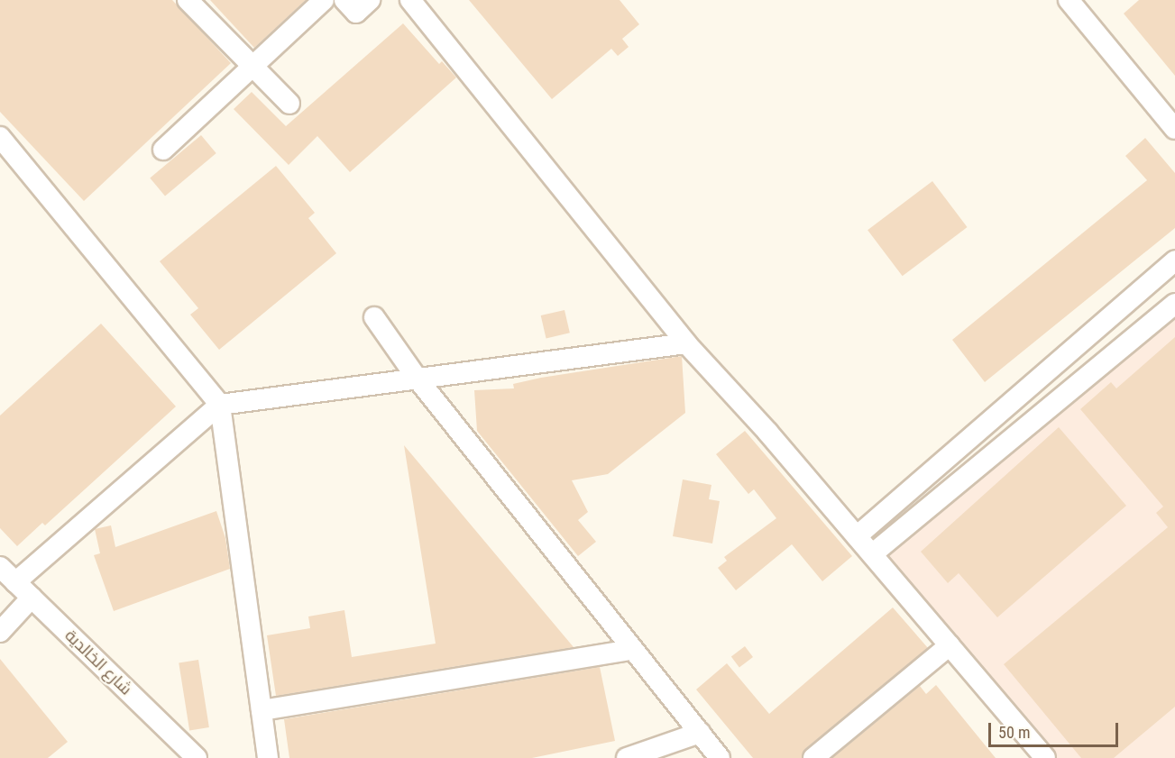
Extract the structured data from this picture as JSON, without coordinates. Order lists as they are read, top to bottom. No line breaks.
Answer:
{"streets":{"street":["شارع الخالدية"]},"scale_bar":"50 m"}
